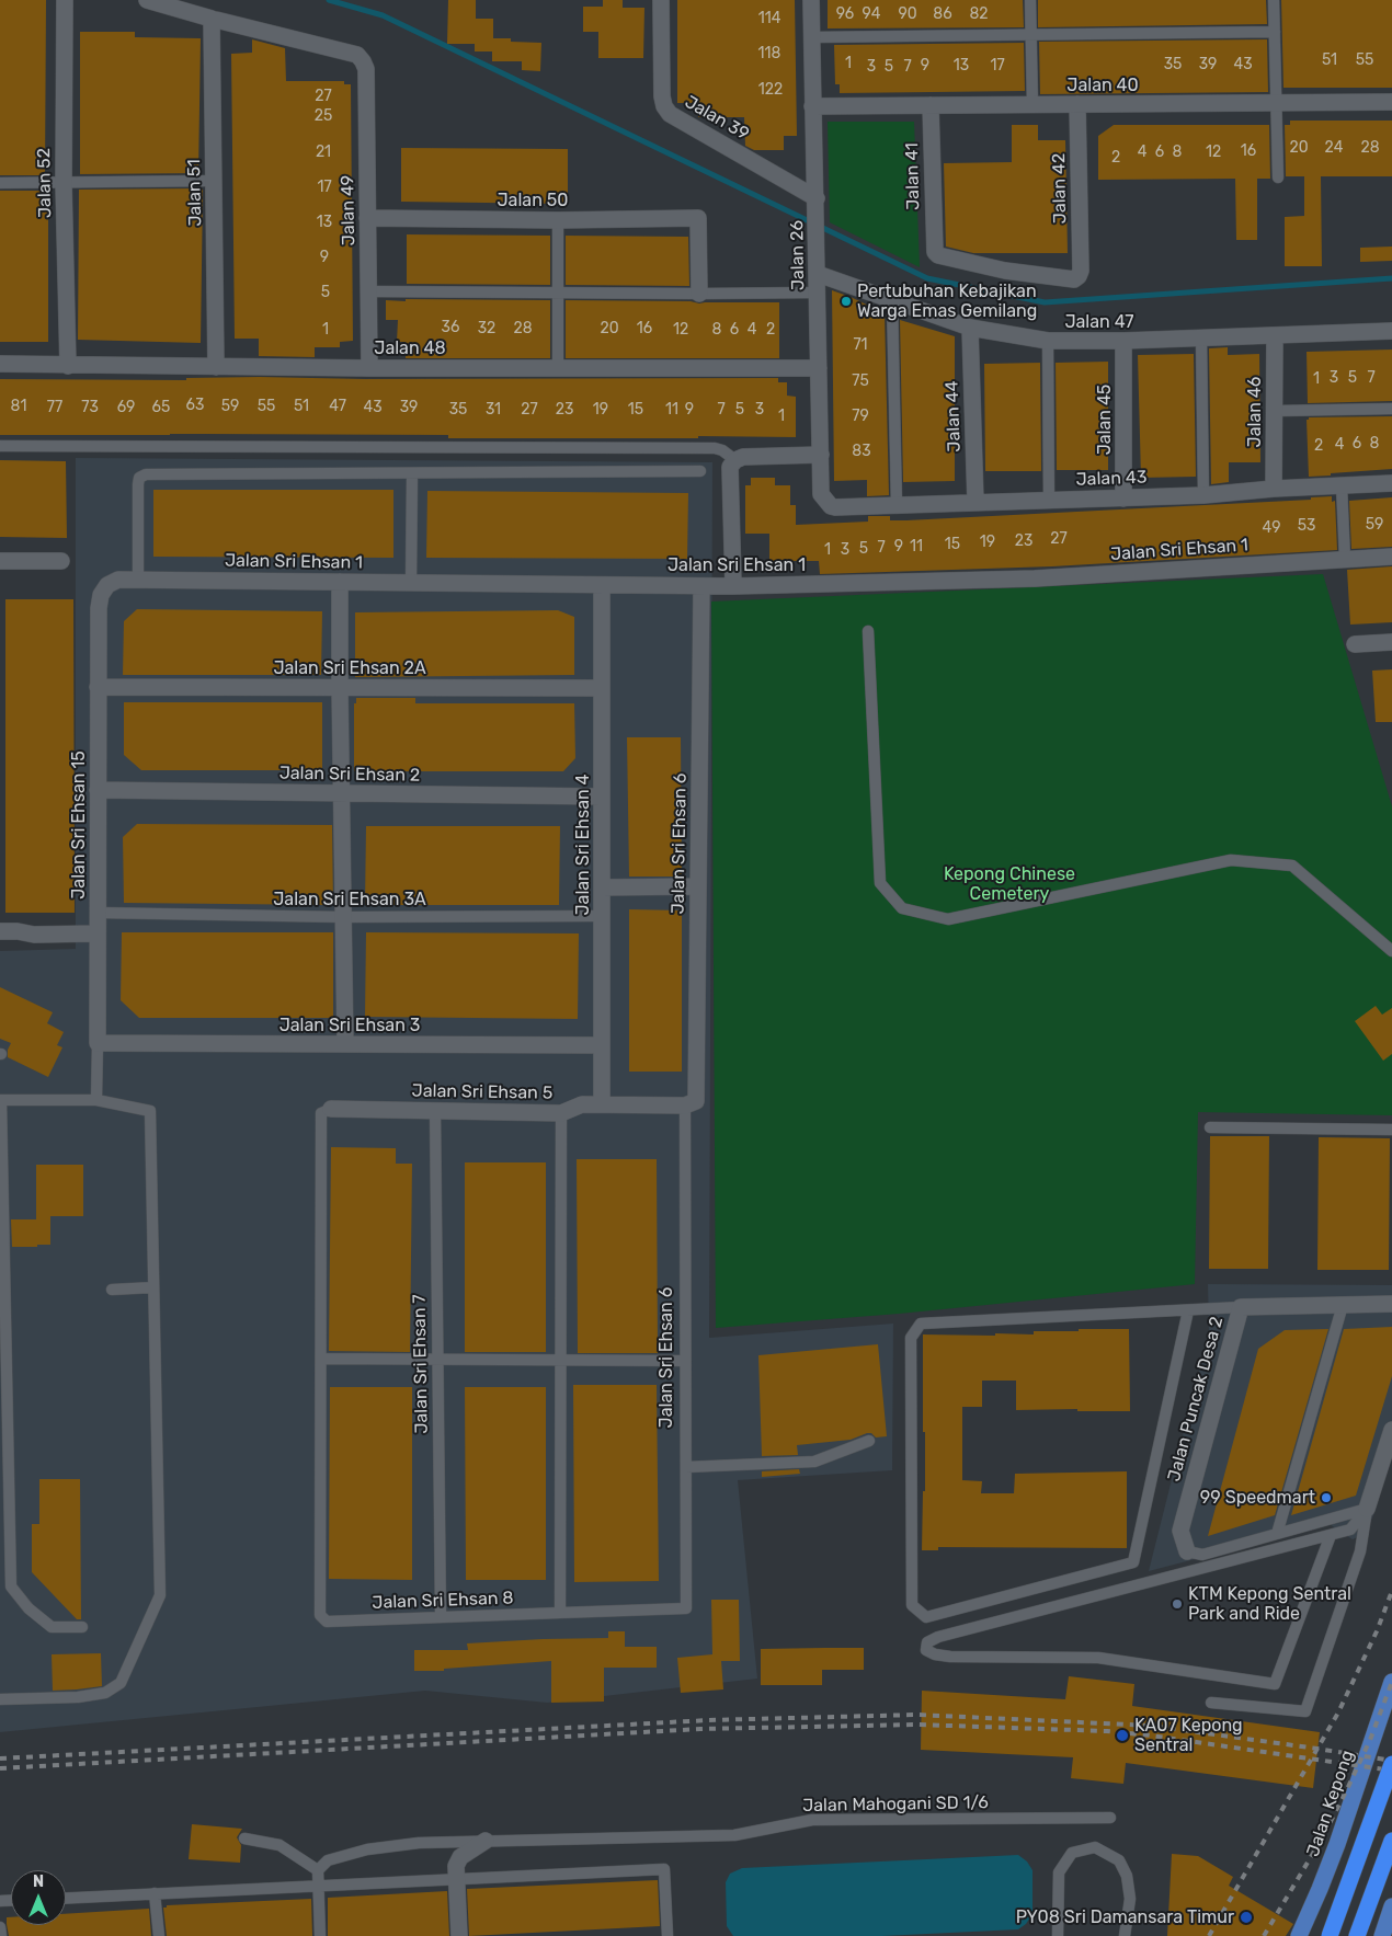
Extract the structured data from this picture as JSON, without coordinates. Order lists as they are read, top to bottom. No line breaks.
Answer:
{"streets":{"main road":["Jalan Kepong"],"street":["Jalan 40","Jalan 39","Jalan 41","Jalan 52","Jalan 42","Jalan 51","Jalan 50","Jalan 49","Jalan 26","Jalan 47","Jalan 48","Jalan 46","Jalan 44","Jalan 45","Jalan 43","Jalan Sri Ehsan 1","Jalan Sri Ehsan 2A","Jalan Sri Ehsan 2","Jalan Sri Ehsan 15","Jalan Sri Ehsan 6","Jalan Sri Ehsan 4","Jalan Sri Ehsan 3","Jalan Sri Ehsan 5","Jalan Puncak Desa 2"],"lane":["Jalan Sri Ehsan 3A","Jalan Sri Ehsan 7","Jalan Sri Ehsan 8","Jalan Mahogani SD 1/6"]},"crossings":[["Jalan 40","Jalan 41"],["Jalan 40","Jalan 42"],["Jalan 40","Jalan 26"],["Jalan 39","Jalan 26"],["Jalan 41","Jalan 42"],["Jalan 52","Jalan 48"],["Jalan 51","Jalan 49"],["Jalan 51","Jalan 48"],["Jalan 50","Jalan 49"],["Jalan 49","Jalan 48"],["Jalan 26","Jalan 47"],["Jalan 26","Jalan 48"],["Jalan 26","Jalan 43"],["Jalan 47","Jalan 46"],["Jalan 47","Jalan 44"],["Jalan 47","Jalan 45"],["Jalan 46","Jalan 43"],["Jalan 44","Jalan 43"],["Jalan 45","Jalan 43"],["Jalan Sri Ehsan 1","Jalan Sri Ehsan 15"],["Jalan Sri Ehsan 1","Jalan Sri Ehsan 6"],["Jalan Sri Ehsan 1","Jalan Sri Ehsan 4"],["Jalan Sri Ehsan 2A","Jalan Sri Ehsan 15"],["Jalan Sri Ehsan 2A","Jalan Sri Ehsan 4"],["Jalan Sri Ehsan 2","Jalan Sri Ehsan 15"],["Jalan Sri Ehsan 2","Jalan Sri Ehsan 4"],["Jalan Sri Ehsan 15","Jalan Sri Ehsan 3A"],["Jalan Sri Ehsan 15","Jalan Sri Ehsan 3"],["Jalan Sri Ehsan 6","Jalan Sri Ehsan 5"],["Jalan Sri Ehsan 6","Jalan Sri Ehsan 8"],["Jalan Sri Ehsan 4","Jalan Sri Ehsan 3A"],["Jalan Sri Ehsan 4","Jalan Sri Ehsan 3"],["Jalan Sri Ehsan 4","Jalan Sri Ehsan 5"],["Jalan Sri Ehsan 5","Jalan Sri Ehsan 7"],["Jalan Sri Ehsan 7","Jalan Sri Ehsan 8"]],"parks":["Kepong Chinese Cemetery"],"places":["Pertubuhan Kebajikan Warga Emas Gemilang","99 Speedmart","KTM Kepong Sentral Park and Ride","KA07 Kepong Sentral","PY08 Sri Damansara Timur"],"house_numbers":["96","94","90","86","82","114","118","51","55","1","35","39","43","9","13","17","3","5","7","122","27","25","20","24","28","16","21","4","6","8","12","2","17","13","9","5","36","32","28","20","16","1","12","8","6","4","2","71","3","5","7","1","75","63","81","59","55","51","47","77","73","69","65","43","39","35","31","27","23","19","15","11","9","7","5","3","1","79","6","8","4","2","83","59","53","49","27","23","19","15","9","11","7","5","1","3"],"north":"top"}
